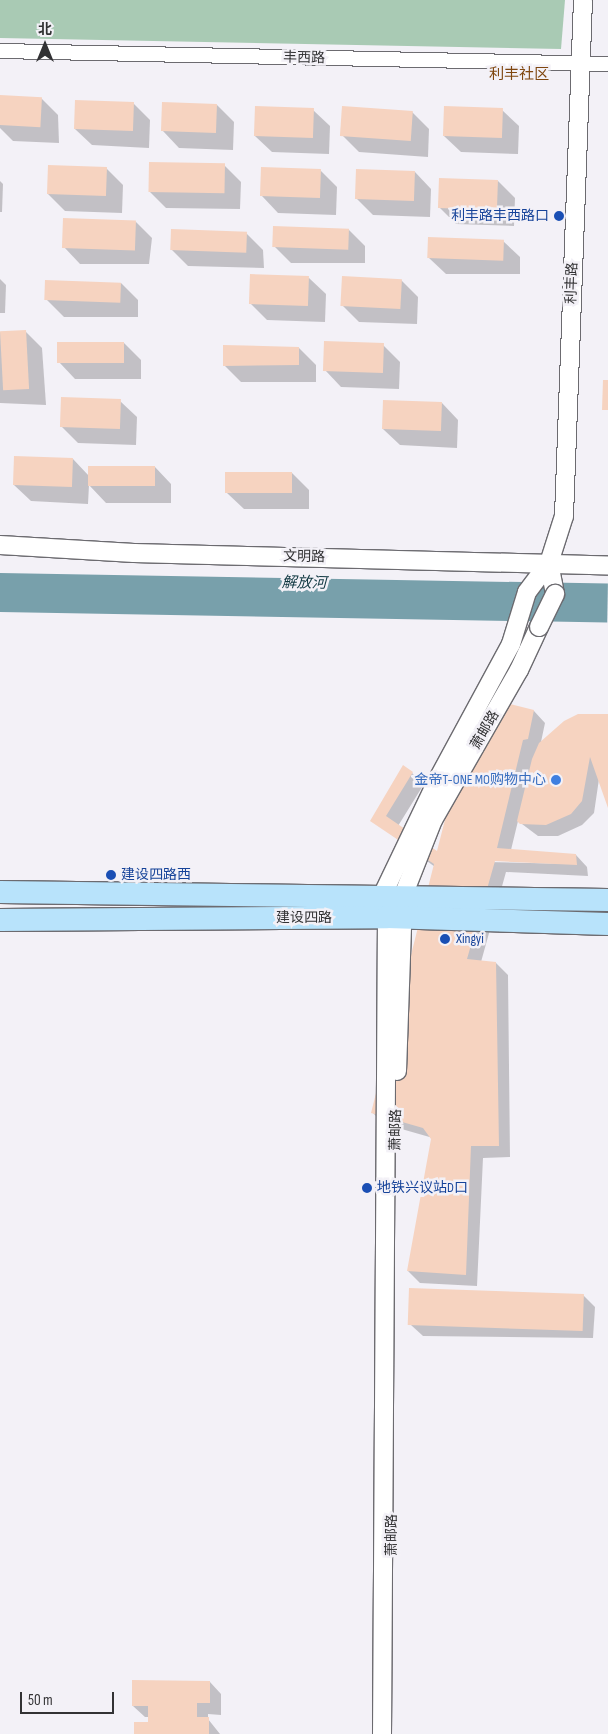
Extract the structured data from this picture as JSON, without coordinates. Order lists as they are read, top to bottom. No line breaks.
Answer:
{"streets":{"main road":["建设四路"],"street":["丰西路","利丰路","文明路","萧邮路"]},"crossings":[["丰西路","利丰路"],["利丰路","文明路"],["利丰路","萧邮路"],["文明路","萧邮路"],["萧邮路","建设四路"]],"districts":["利丰社区"],"water":["解放河"],"places":["利丰路丰西路口","金帝T-ONE MO购物中心","建设四路西","Xingyi","地铁兴议站D口"],"scale_bar":"50 m","north":"top"}
